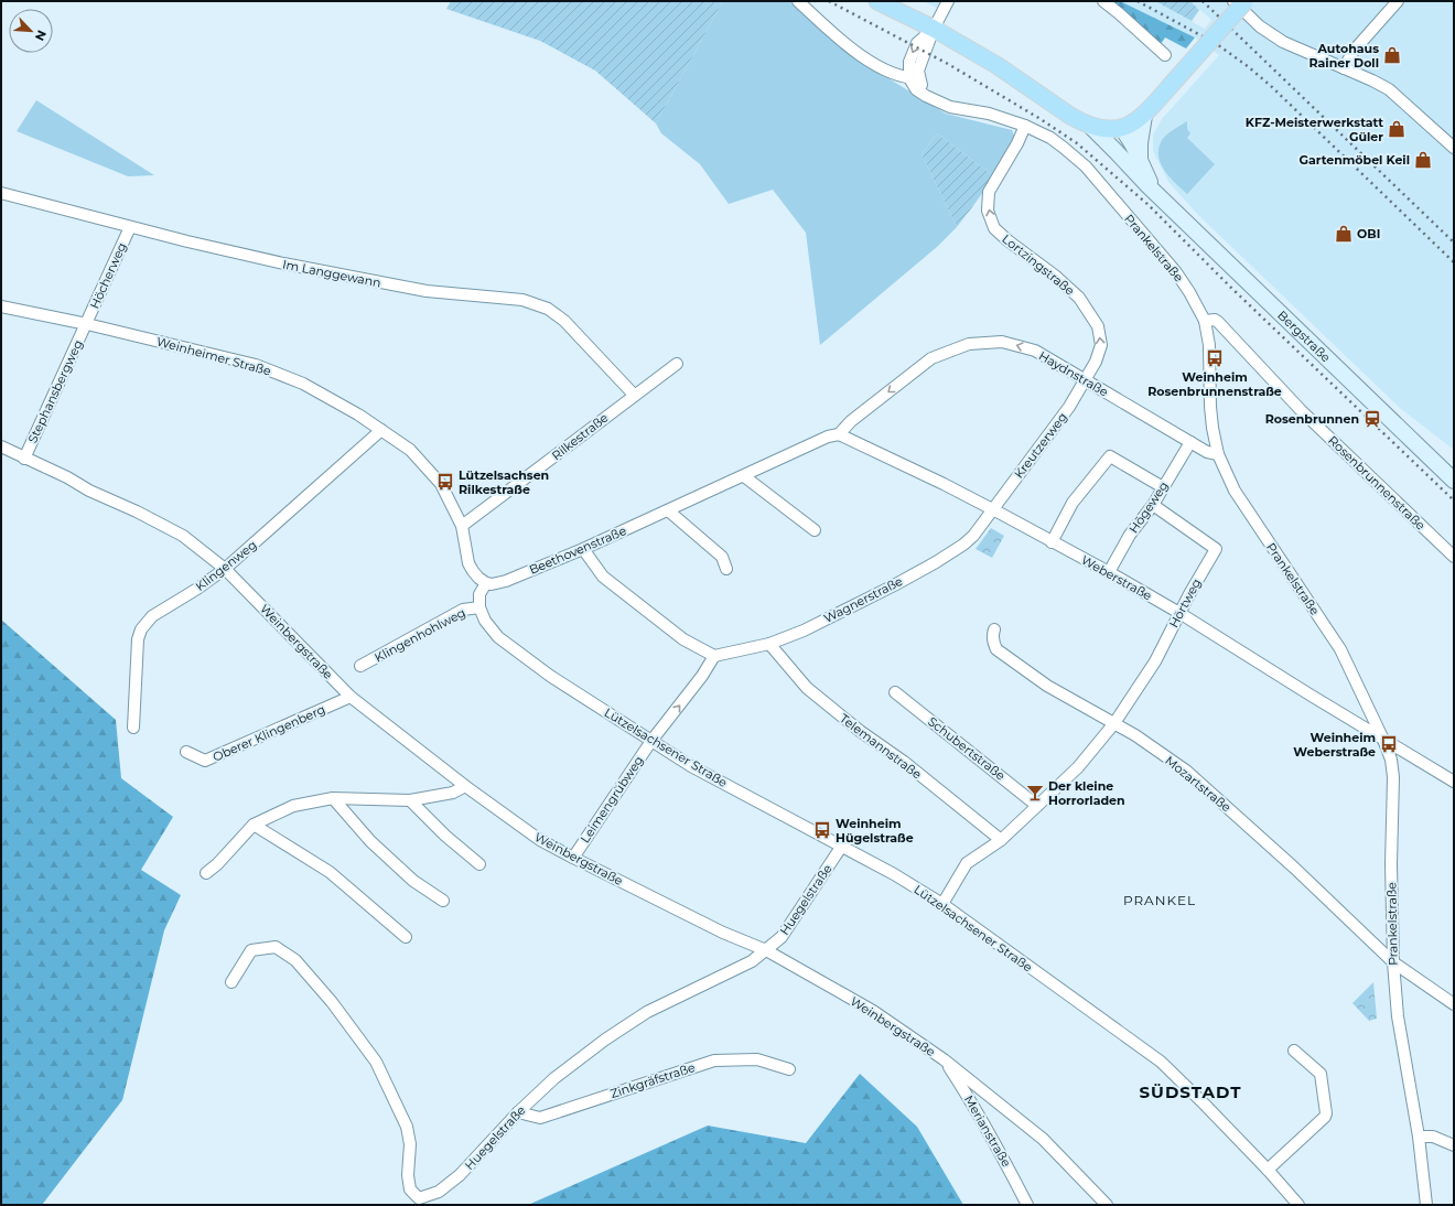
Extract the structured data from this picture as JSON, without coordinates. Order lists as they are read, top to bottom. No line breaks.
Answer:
{"streets":{"main road":["Bergstraße"],"street":["Prankelstraße","Lortzingstraße","Im Langgewann","Höcherweg","Weinheimer Straße","Haydnstraße","Stephansbergweg","Rilkestraße","Kreutzerweg","Rosenbrunnenstraße","Högeweg","Beethovenstraße","Klingenweg","Weberstraße","Wagnerstraße","Hörtweg","Klingenhohlweg","Weinbergstraße","Oberer Klingenberg","Telemannstraße","Lützelsachsener Straße","Schubertstraße","Mozartstraße","Leimengrübweg","Huegelstraße","Zinkgräfstraße","Merianstraße"]},"crossings":[["Prankelstraße","Lortzingstraße"],["Prankelstraße","Haydnstraße"],["Prankelstraße","Rosenbrunnenstraße"],["Prankelstraße","Weberstraße"],["Prankelstraße","Mozartstraße"],["Lortzingstraße","Haydnstraße"],["Lortzingstraße","Kreutzerweg"],["Im Langgewann","Höcherweg"],["Im Langgewann","Rilkestraße"],["Höcherweg","Weinheimer Straße"],["Höcherweg","Stephansbergweg"],["Weinheimer Straße","Stephansbergweg"],["Weinheimer Straße","Rilkestraße"],["Weinheimer Straße","Beethovenstraße"],["Weinheimer Straße","Klingenweg"],["Haydnstraße","Kreutzerweg"],["Haydnstraße","Högeweg"],["Haydnstraße","Beethovenstraße"],["Haydnstraße","Weberstraße"],["Stephansbergweg","Weinbergstraße"],["Kreutzerweg","Weberstraße"],["Kreutzerweg","Wagnerstraße"],["Högeweg","Weberstraße"],["Högeweg","Hörtweg"],["Beethovenstraße","Weberstraße"],["Klingenweg","Weinbergstraße"],["Weberstraße","Wagnerstraße"],["Weberstraße","Hörtweg"],["Wagnerstraße","Telemannstraße"],["Hörtweg","Mozartstraße"],["Klingenhohlweg","Lützelsachsener Straße"],["Weinbergstraße","Oberer Klingenberg"],["Weinbergstraße","Leimengrübweg"],["Weinbergstraße","Huegelstraße"],["Weinbergstraße","Merianstraße"],["Lützelsachsener Straße","Leimengrübweg"],["Lützelsachsener Straße","Huegelstraße"],["Huegelstraße","Zinkgräfstraße"]],"one_way":["Lortzingstraße","Haydnstraße"],"districts":["PRANKEL","SÜDSTADT"],"places":{"shop":["Autohaus Rainer Doll","KFZ-Meisterwerkstatt Güler","Gartenmöbel Keil","OBI"],"bus stop":["Weinheim Rosenbrunnenstraße","Lützelsachsen Rilkestraße","Weinheim Weberstraße","Weinheim Hügelstraße"],"station":["Rosenbrunnen"],"bar":["Der kleine Horrorladen"]},"north":"bottom right"}
